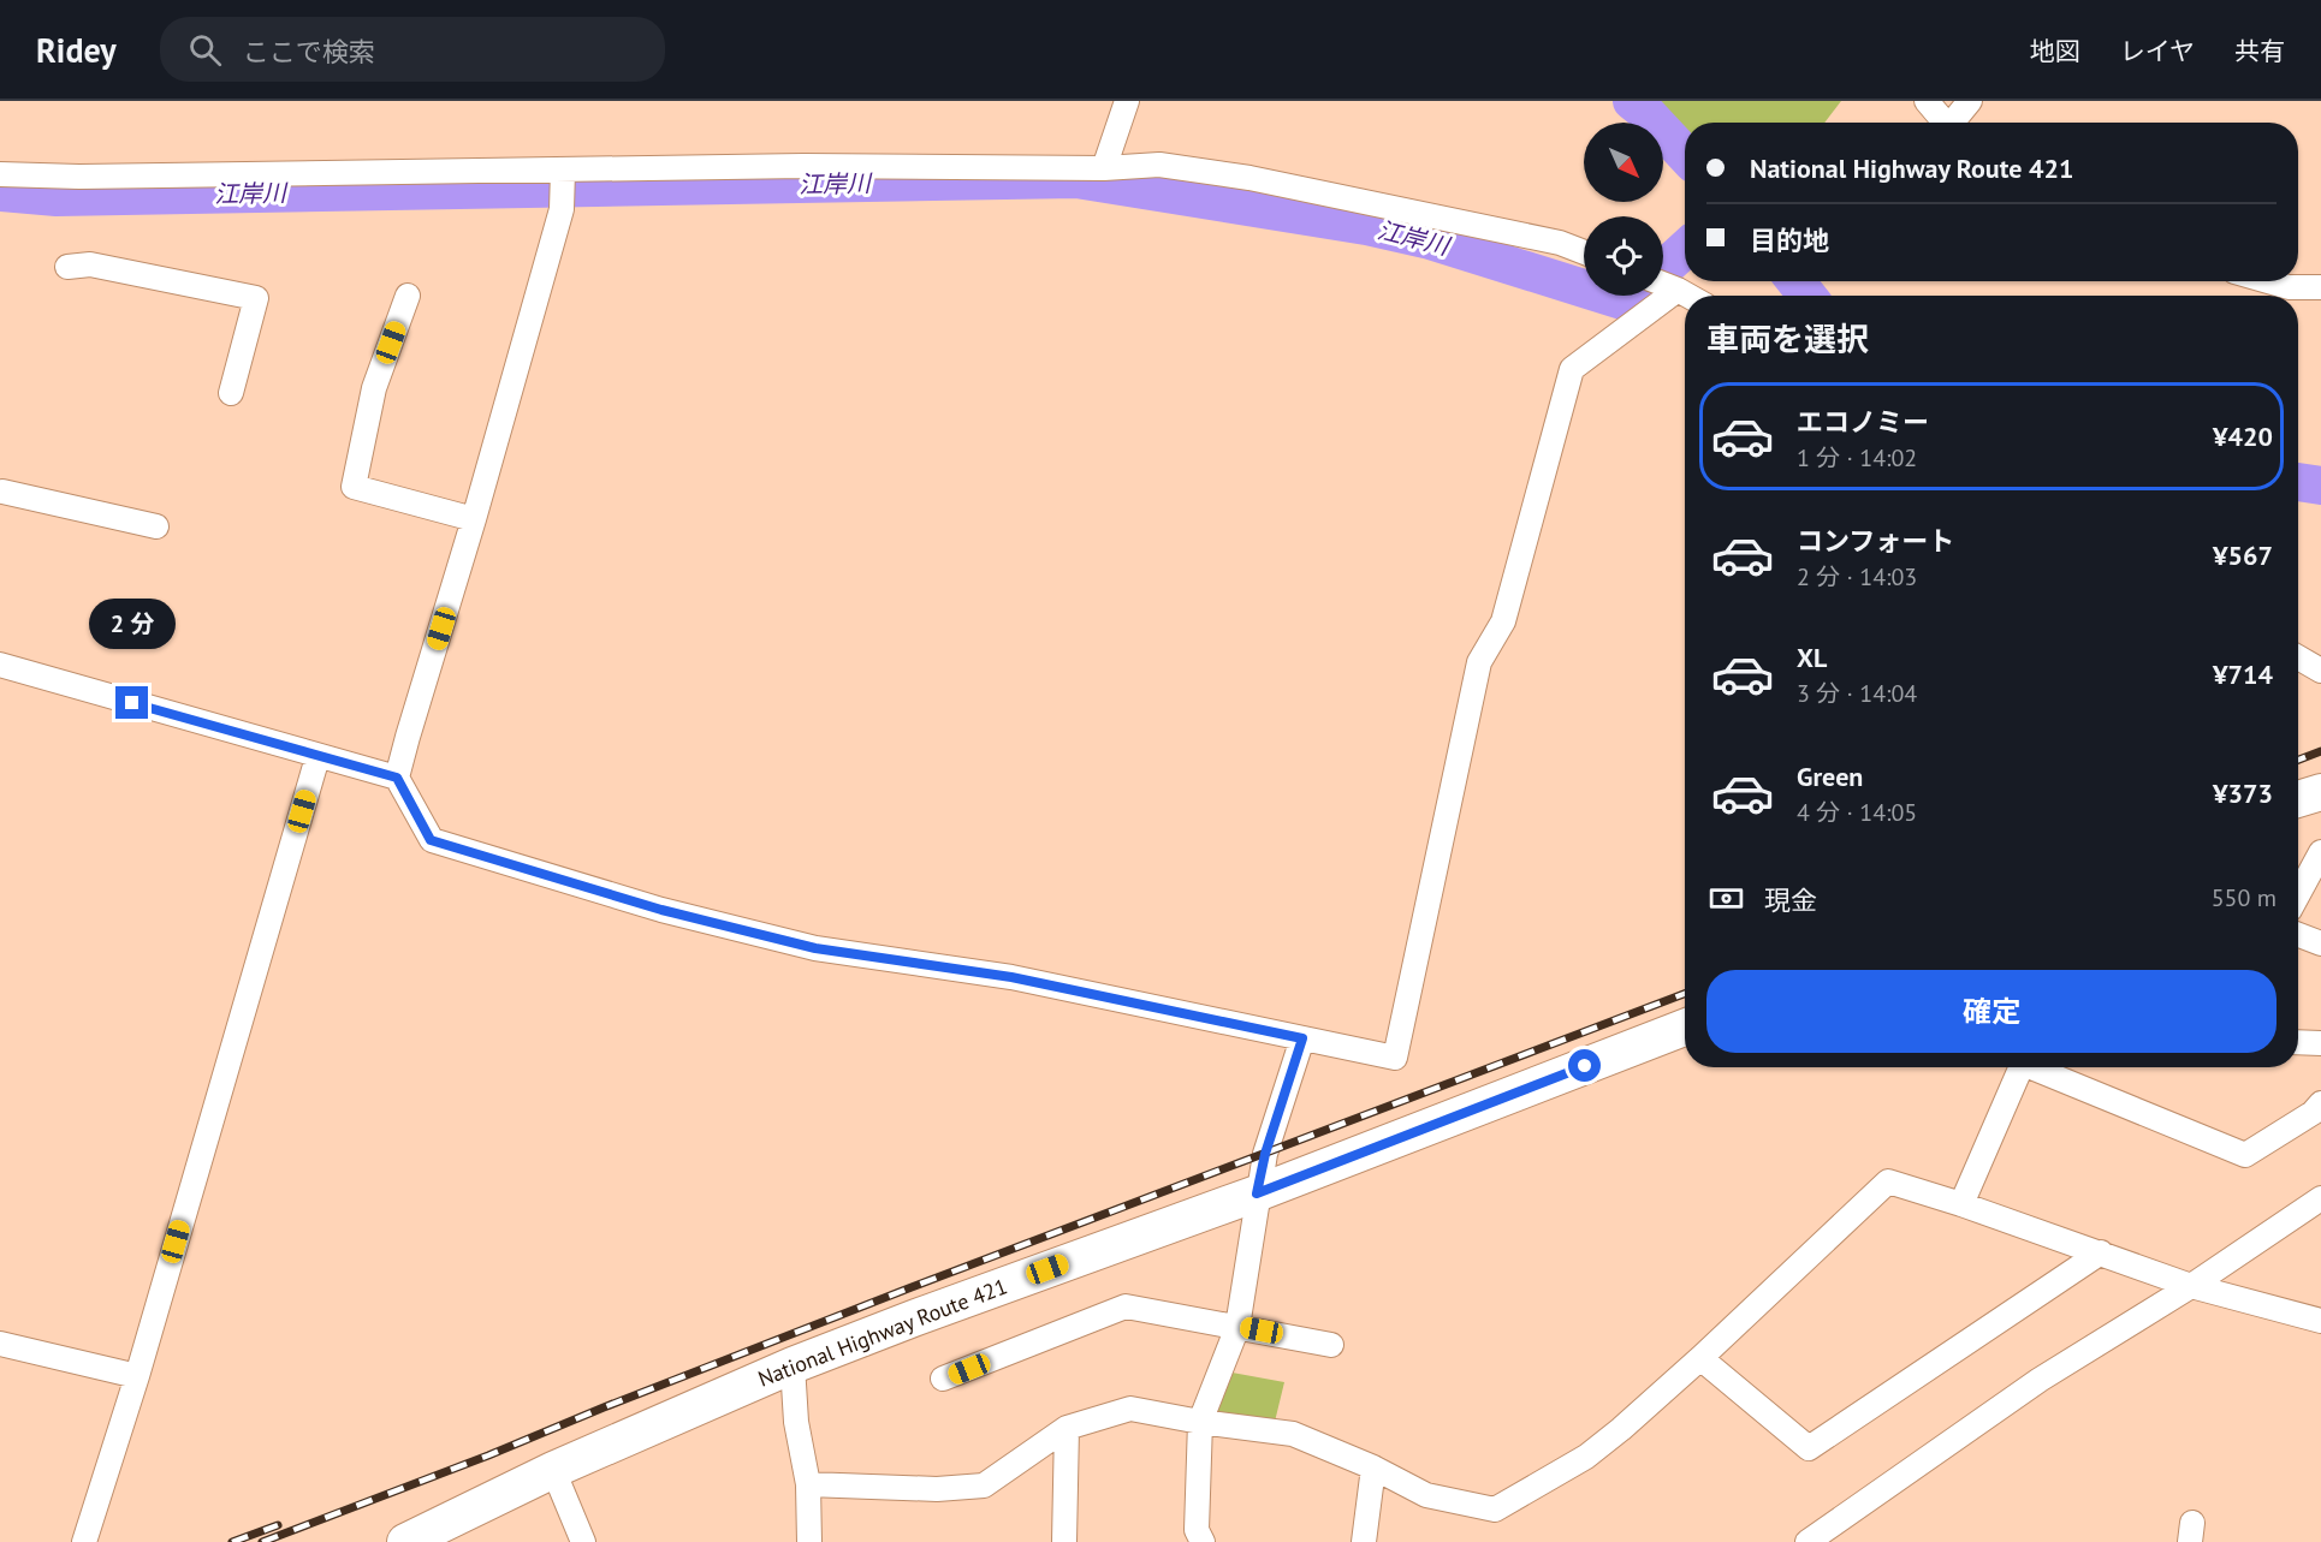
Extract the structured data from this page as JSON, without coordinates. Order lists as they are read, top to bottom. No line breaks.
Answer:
{"streets":{"highway":["National Highway Route 421"]},"water":["江岸川"],"north":"bottom right","page":{"header":"Ridey","search":"ここで検索","nav":["地図","レイヤ","共有"],"banner":["National Highway Route 421","目的地"],"heading":"車両を選択","list":[{"name":"エコノミー","note":"1 分 · 14:02","value":"¥420"},{"name":"コンフォート","note":"2 分 · 14:03","value":"¥567"},{"name":"XL","note":"3 分 · 14:04","value":"¥714"},{"name":"Green","note":"4 分 · 14:05","value":"¥373"}],"bubble":"2 分","pay":["現金","550 m"],"buttons":"確定"}}
